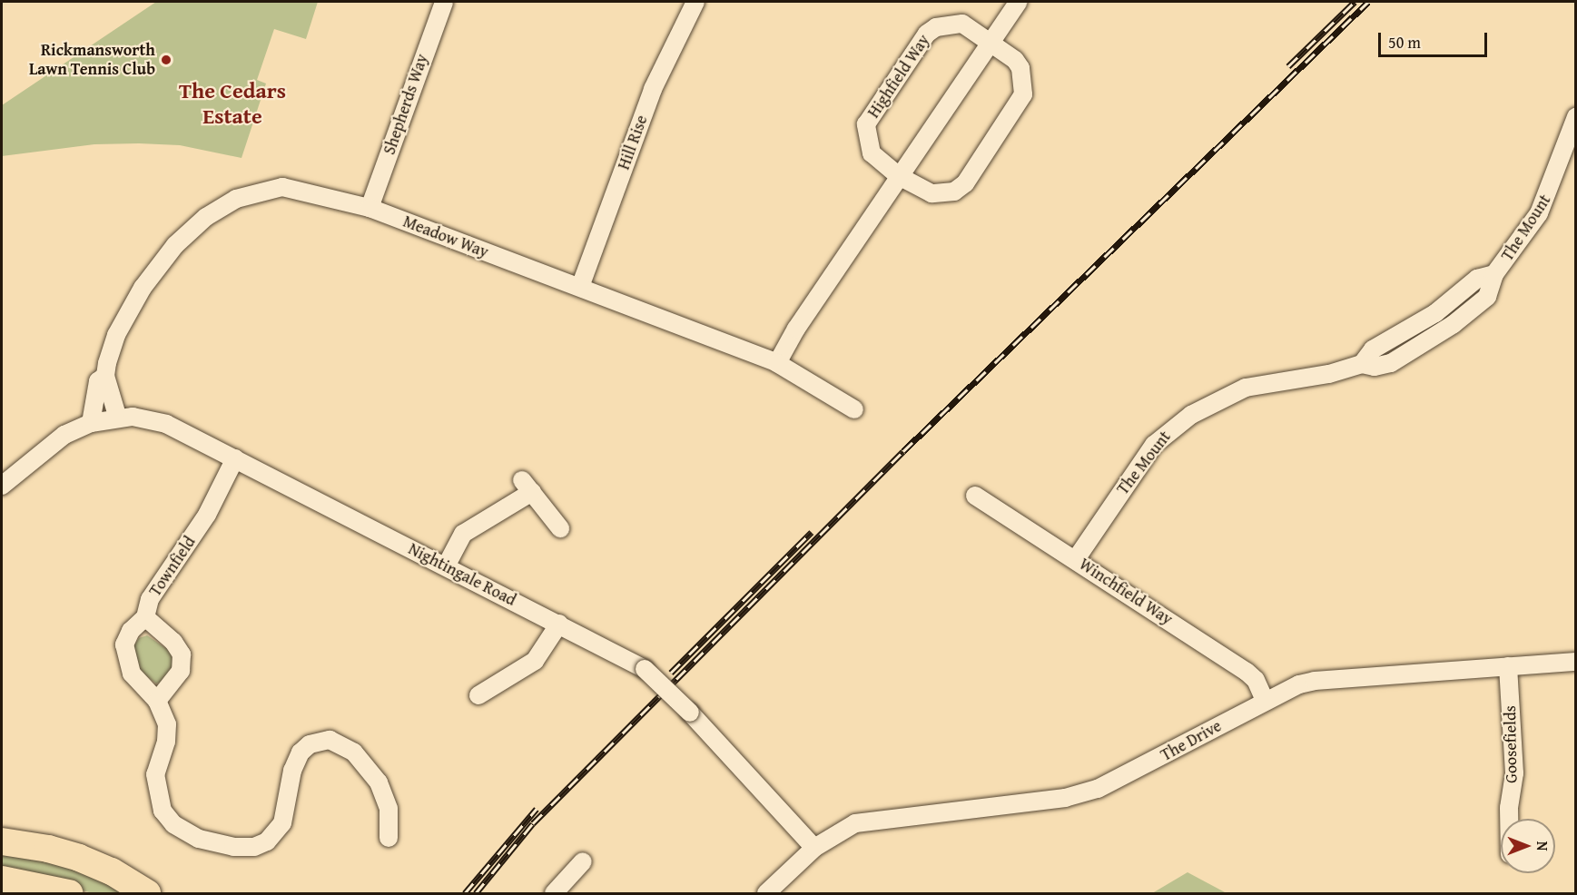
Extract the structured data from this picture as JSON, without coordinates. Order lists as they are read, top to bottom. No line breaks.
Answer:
{"streets":{"street":["Highfield Way","Shepherds Way","Hill Rise","The Mount","Meadow Way","Townfield","Nightingale Road","Winchfield Way","The Drive","Goosefields"]},"crossings":[["Shepherds Way","Meadow Way"],["Hill Rise","Meadow Way"],["The Mount","Winchfield Way"],["Meadow Way","Nightingale Road"],["Townfield","Nightingale Road"],["Nightingale Road","The Drive"],["Winchfield Way","The Drive"],["The Drive","Goosefields"]],"districts":["The Cedars Estate"],"places":["Rickmansworth Lawn Tennis Club"],"scale_bar":"50 m","north":"right"}
